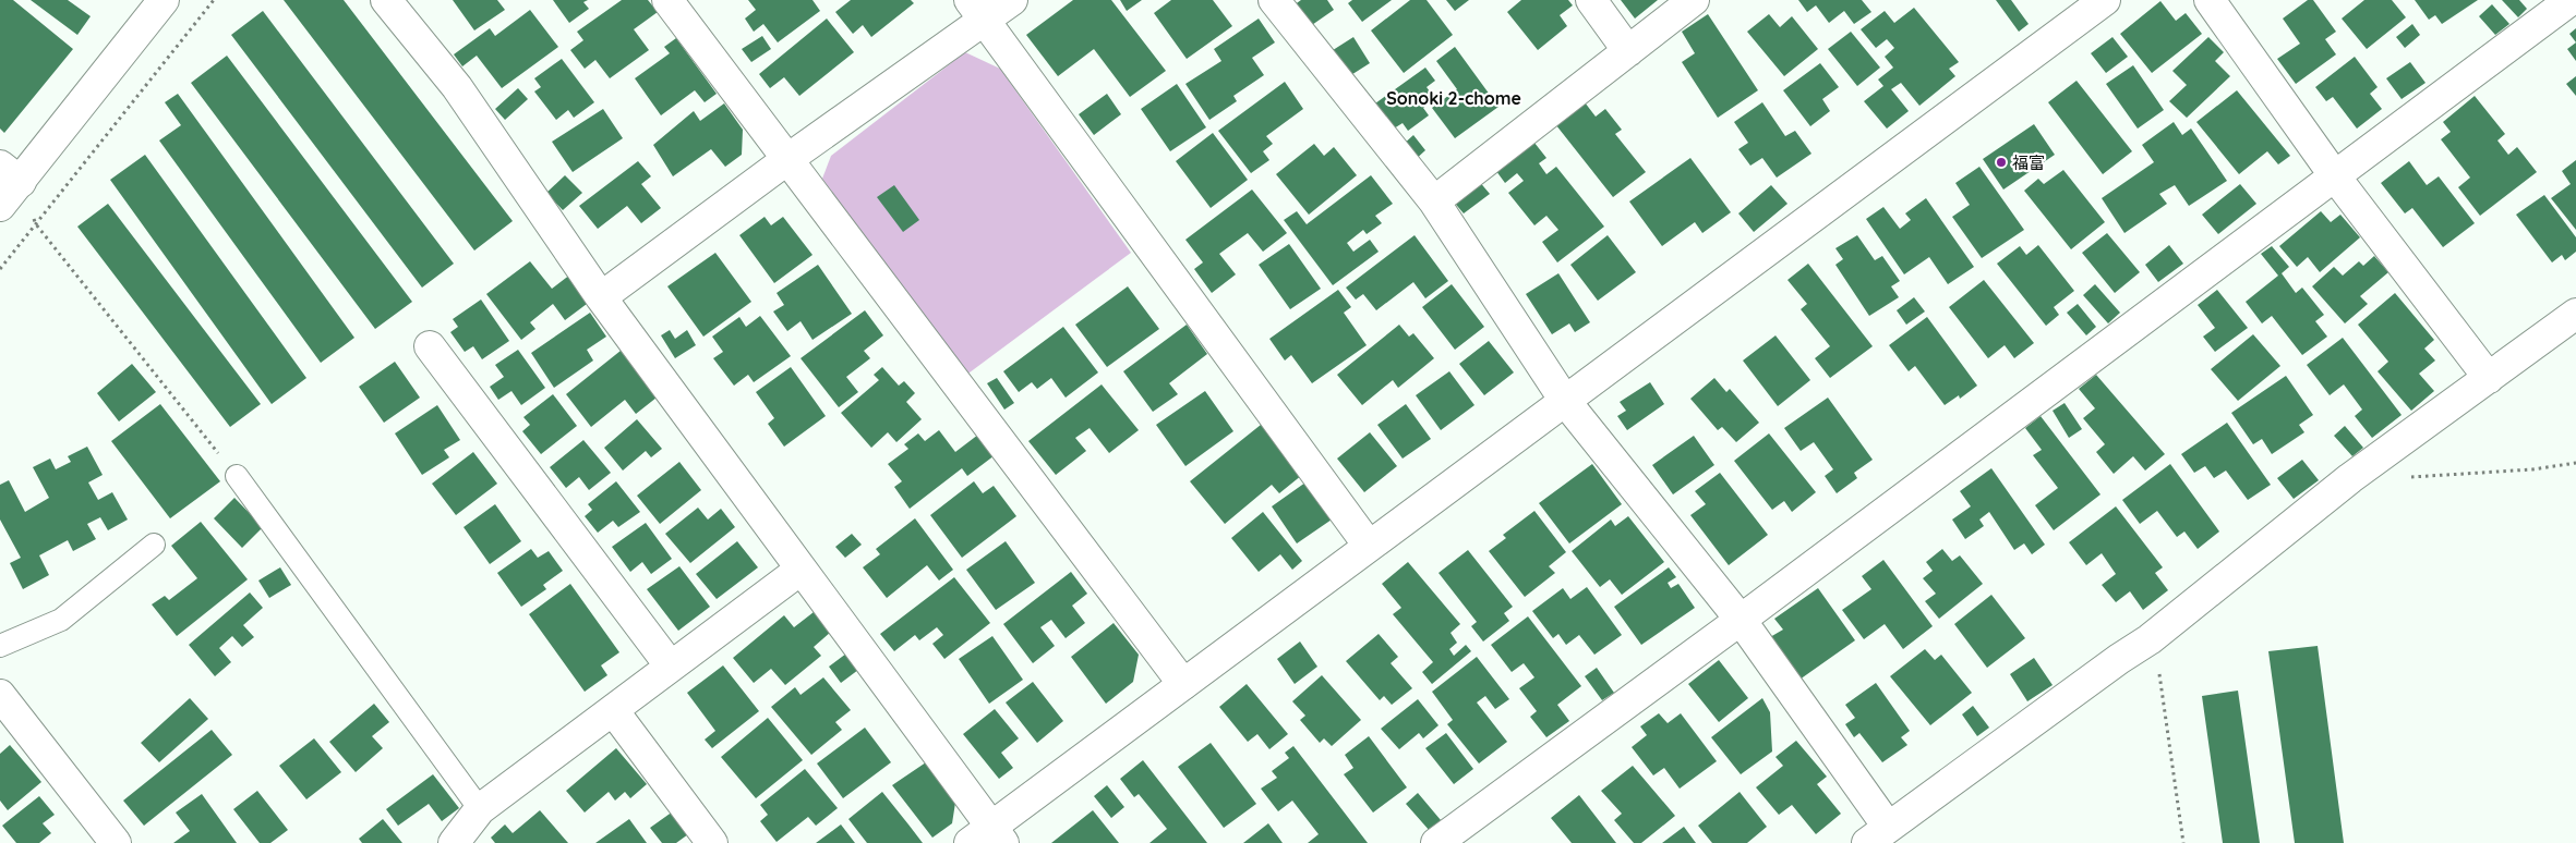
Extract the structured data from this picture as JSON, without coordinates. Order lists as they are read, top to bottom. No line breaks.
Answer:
{"districts":["Sonoki 2-chome"],"places":["福富"]}
